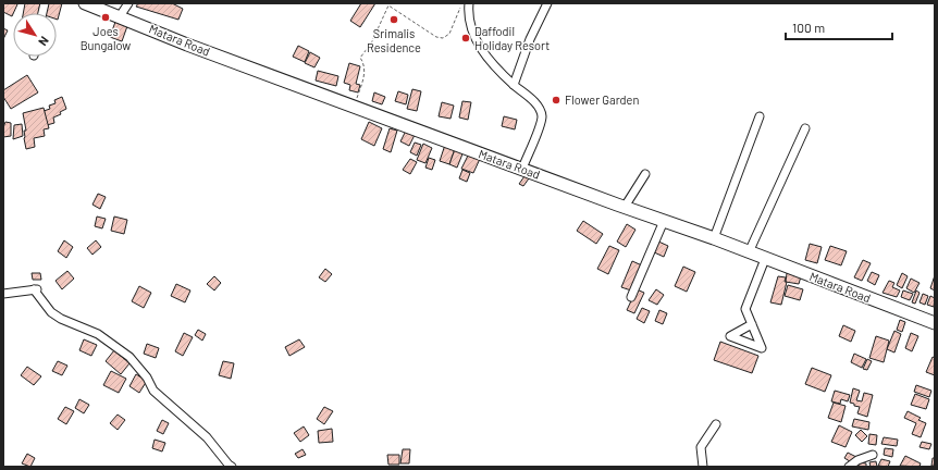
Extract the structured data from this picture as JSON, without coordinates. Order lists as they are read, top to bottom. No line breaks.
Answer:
{"streets":{"highway":["Matara Road"]},"places":["Joes Bungalow","Srimalis Residence","Daffodil Holiday Resort","Flower Garden"],"scale_bar":"100 m","north":"bottom right"}
